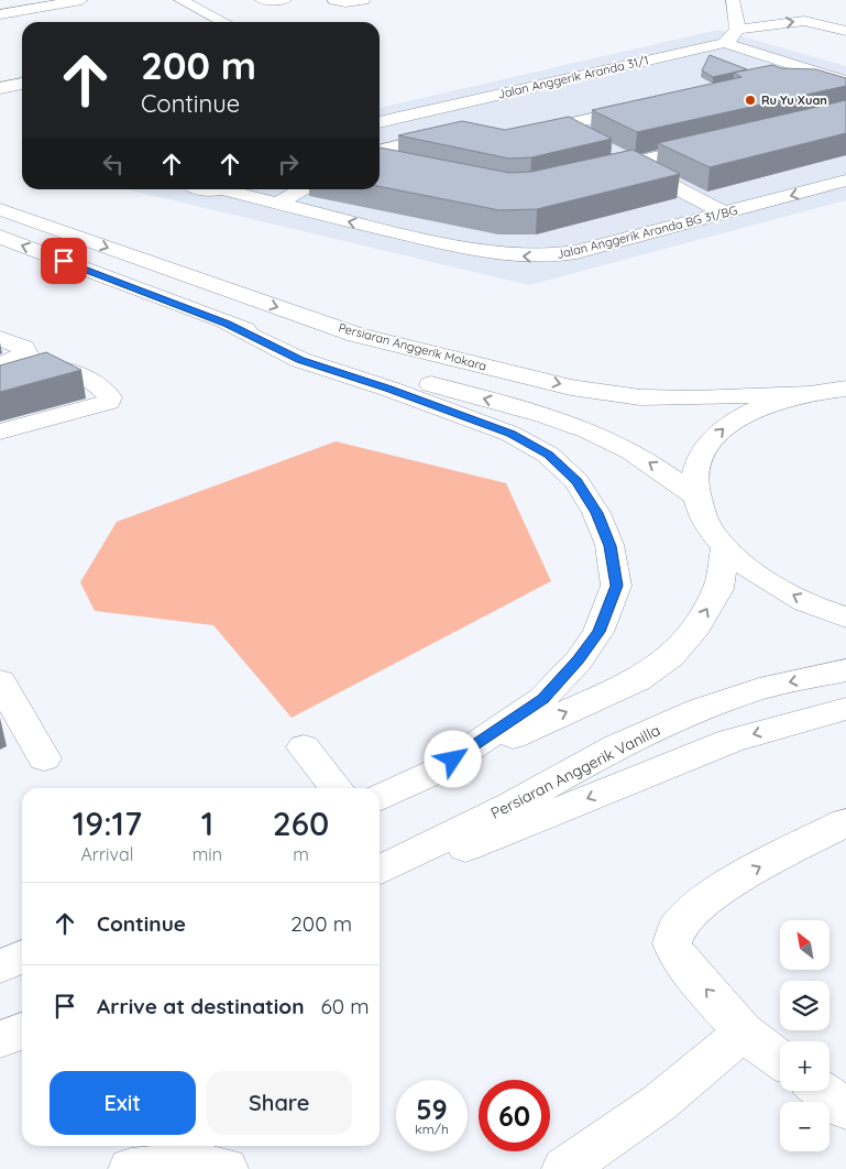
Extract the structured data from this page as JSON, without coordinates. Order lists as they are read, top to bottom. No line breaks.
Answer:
{"streets":{"main road":["Jalan Anggerik Aranda 31/1","Jalan Anggerik Aranda BG 31/BG","Persiaran Anggerik Mokara","Persiaran Anggerik Vanilla"]},"places":["Ru Yu Xuan"],"north":"top left","page":{"turn":["200 m","Continue"],"eta":["19:17","Arrival","1","min","260","m"],"list":[{"name":"Continue","value":"200 m"},{"name":"Arrive at destination","value":"60 m"}],"map_buttons":["+","−"],"buttons":["Exit","Share"],"speed":"59 km/h","limit":"60"}}
